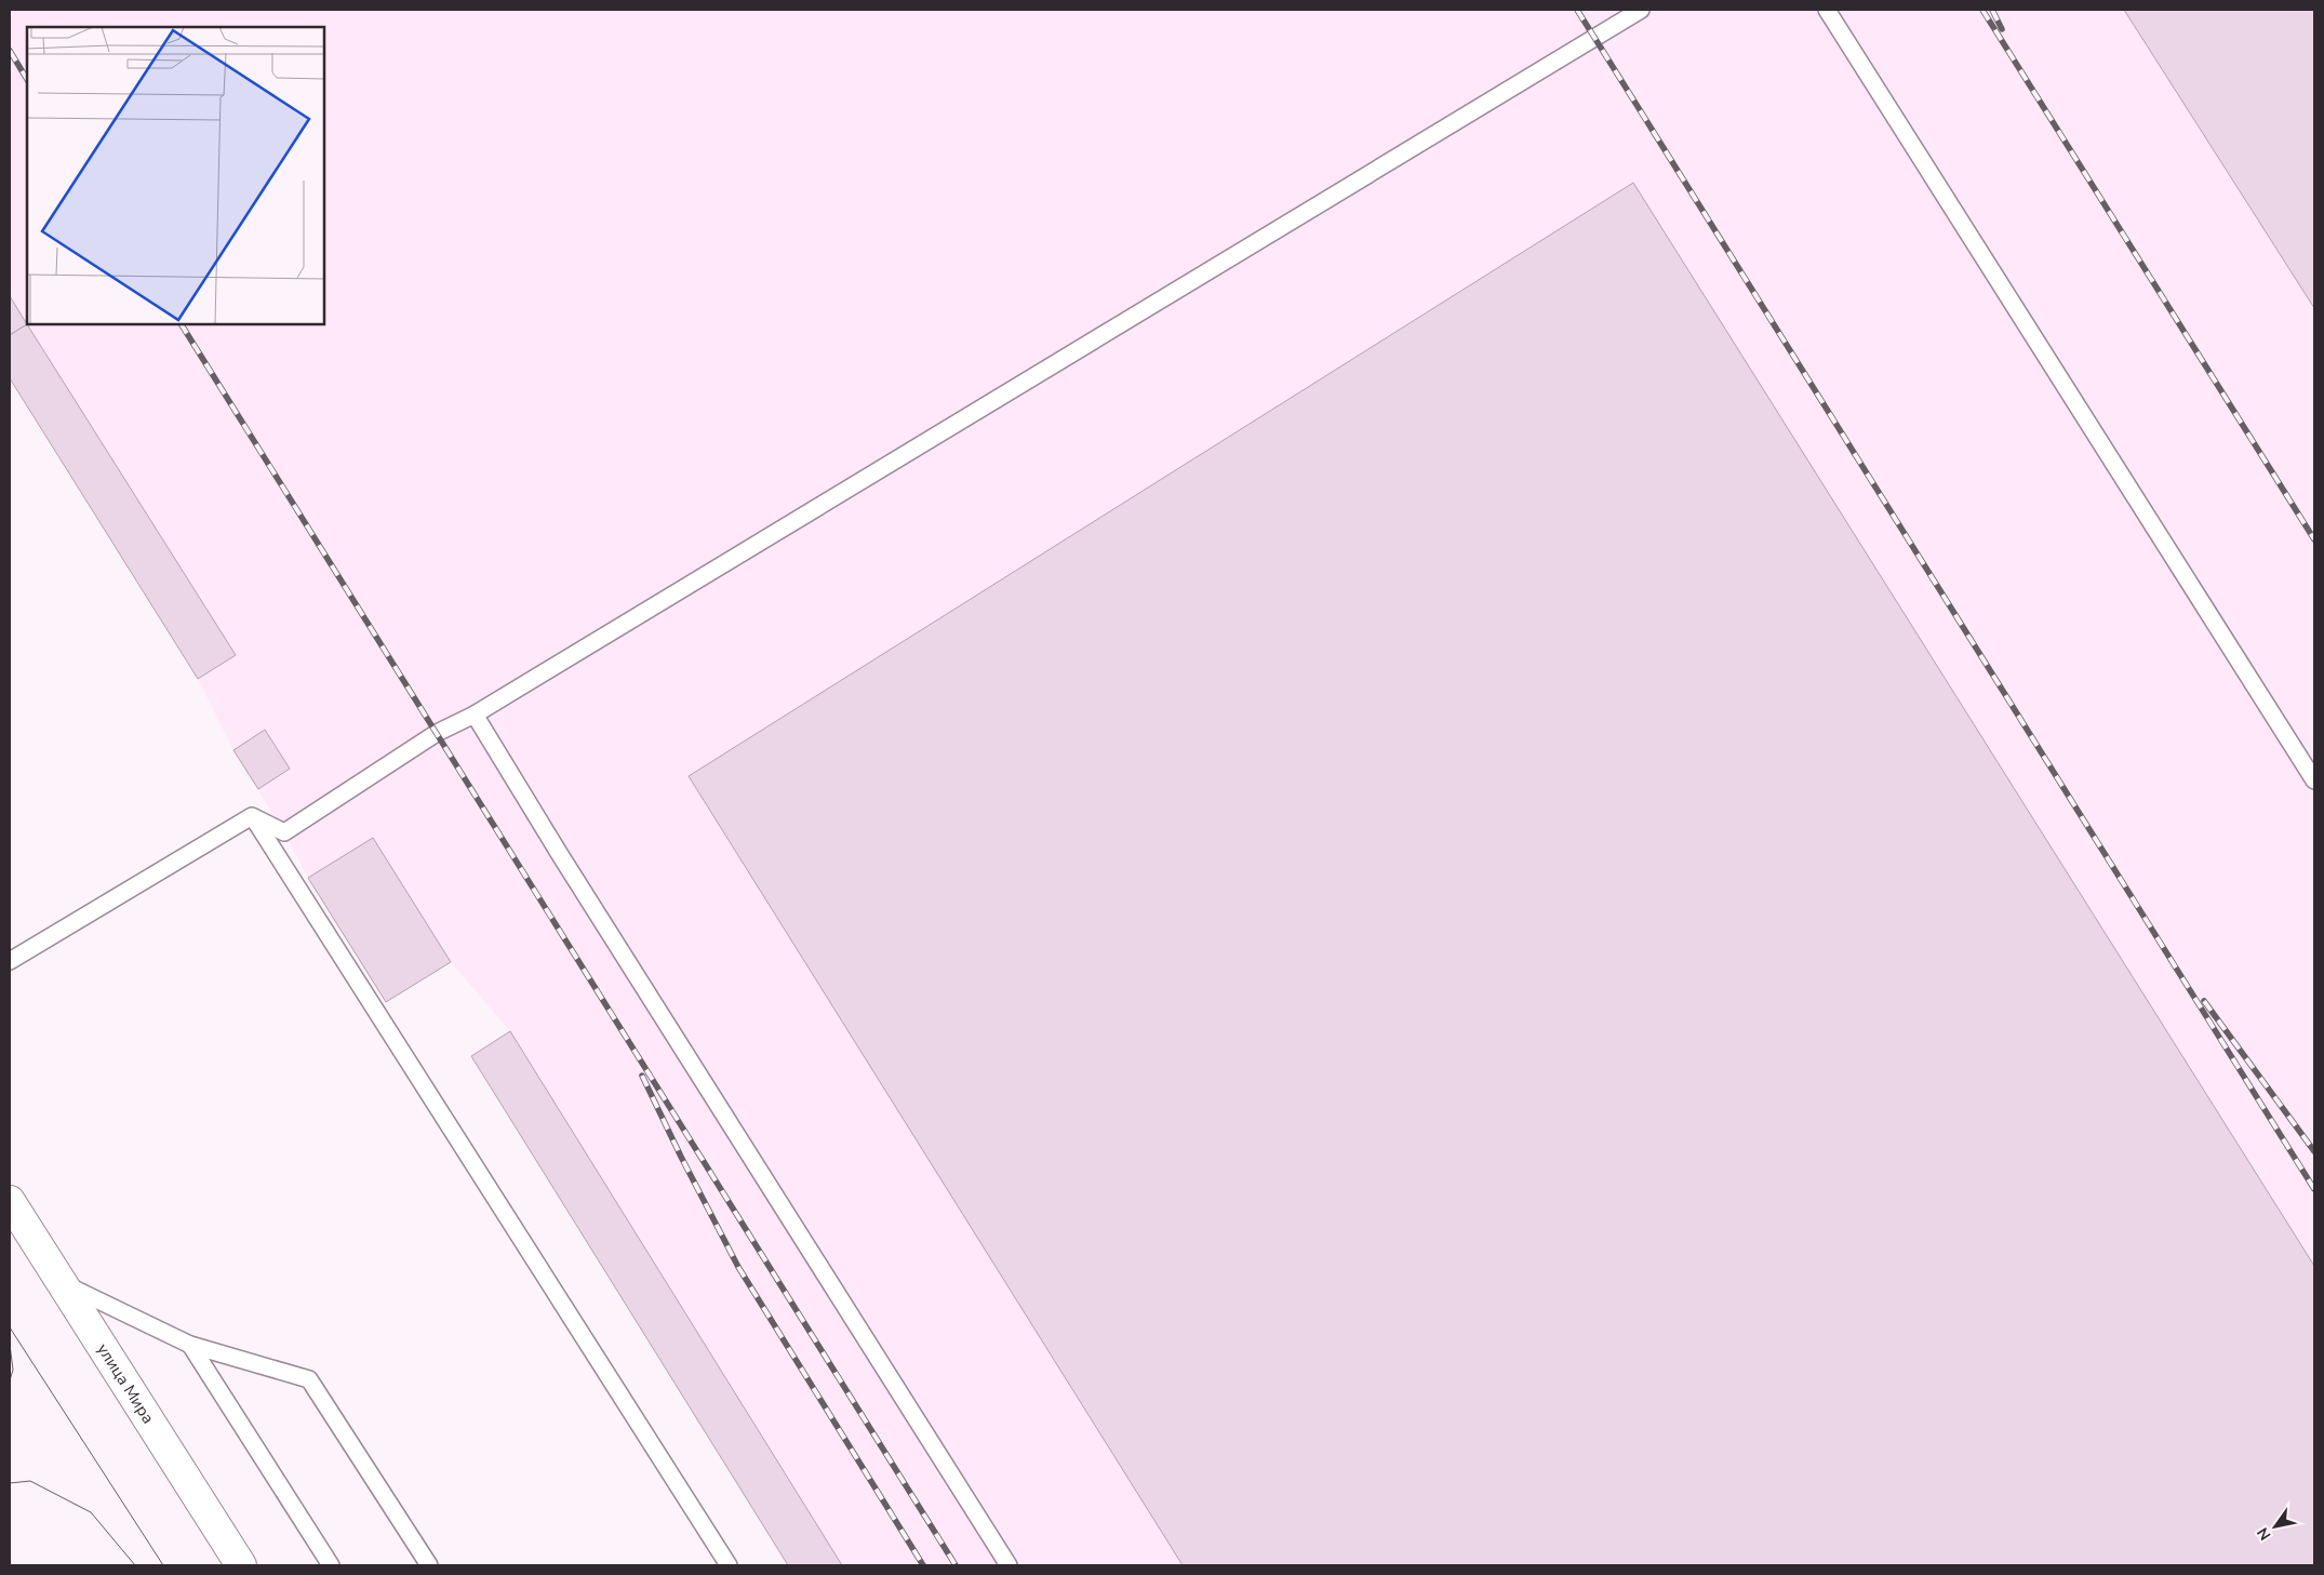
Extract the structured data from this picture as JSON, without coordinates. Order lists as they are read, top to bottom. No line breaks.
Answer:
{"streets":{"main road":["улица Мира"]},"north":"bottom left"}
